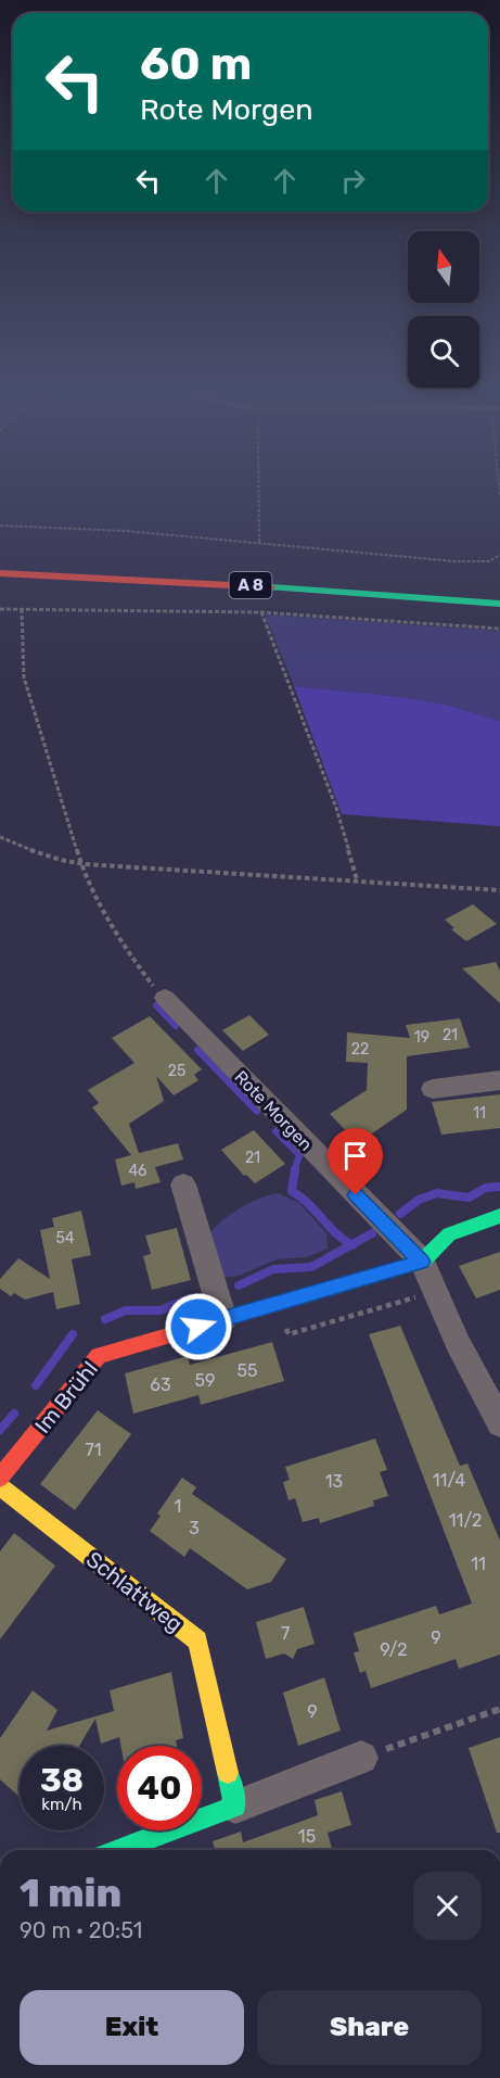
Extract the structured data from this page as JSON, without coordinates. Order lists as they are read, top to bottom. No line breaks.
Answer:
{"streets":{"main road":["A 8","Im Brühl","Schlattweg"],"street":["Rote Morgen"]},"crossings":[["Rote Morgen","Im Brühl"]],"house_numbers":["21","19","22","25","11","21","46","54","55","59","63","71","11/4","13","1","11/2","3","11","7","9","9/2","9","15"],"north":"top","page":{"turn":["60 m","Rote Morgen"],"speed":"38 km/h","limit":"40","heading":["1 min","90 m · 20:51"],"buttons":["Exit","Share"]}}
